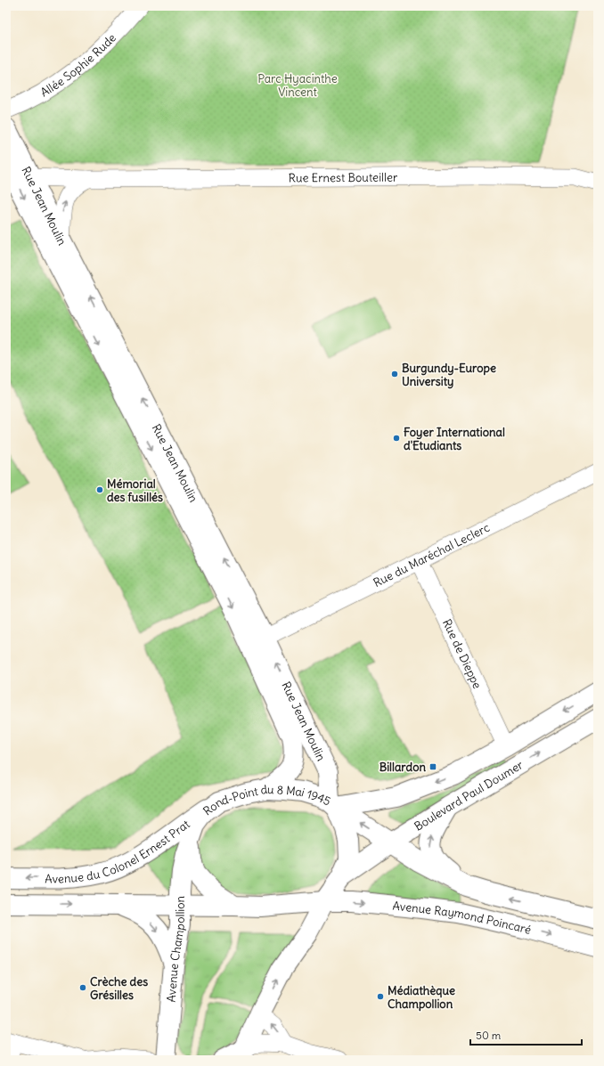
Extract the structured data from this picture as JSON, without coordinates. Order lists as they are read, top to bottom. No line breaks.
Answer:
{"streets":{"main road":["Rue Jean Moulin","Boulevard Paul Doumer","Rond-Point du 8 Mai 1945","Avenue du Colonel Ernest Prat","Avenue Raymond Poincaré","Avenue Champollion"],"street":["Allée Sophie Rude","Rue Ernest Bouteiller","Rue du Maréchal Leclerc","Rue de Dieppe"]},"crossings":[["Rue Ernest Bouteiller","Rue Jean Moulin"],["Rue Jean Moulin","Rue du Maréchal Leclerc"],["Rue Jean Moulin","Boulevard Paul Doumer"],["Rue Jean Moulin","Rond-Point du 8 Mai 1945"],["Rue du Maréchal Leclerc","Rue de Dieppe"],["Rue de Dieppe","Boulevard Paul Doumer"],["Boulevard Paul Doumer","Rond-Point du 8 Mai 1945"],["Rond-Point du 8 Mai 1945","Avenue du Colonel Ernest Prat"],["Rond-Point du 8 Mai 1945","Avenue Raymond Poincaré"],["Rond-Point du 8 Mai 1945","Avenue Champollion"]],"parks":["Parc Hyacinthe Vincent"],"places":{"other":["Burgundy-Europe University","Foyer International d'Etudiants","Mémorial des fusillés","Crèche des Grésilles","Médiathèque Champollion"],"transit":["Billardon"]},"scale_bar":"50 m"}
